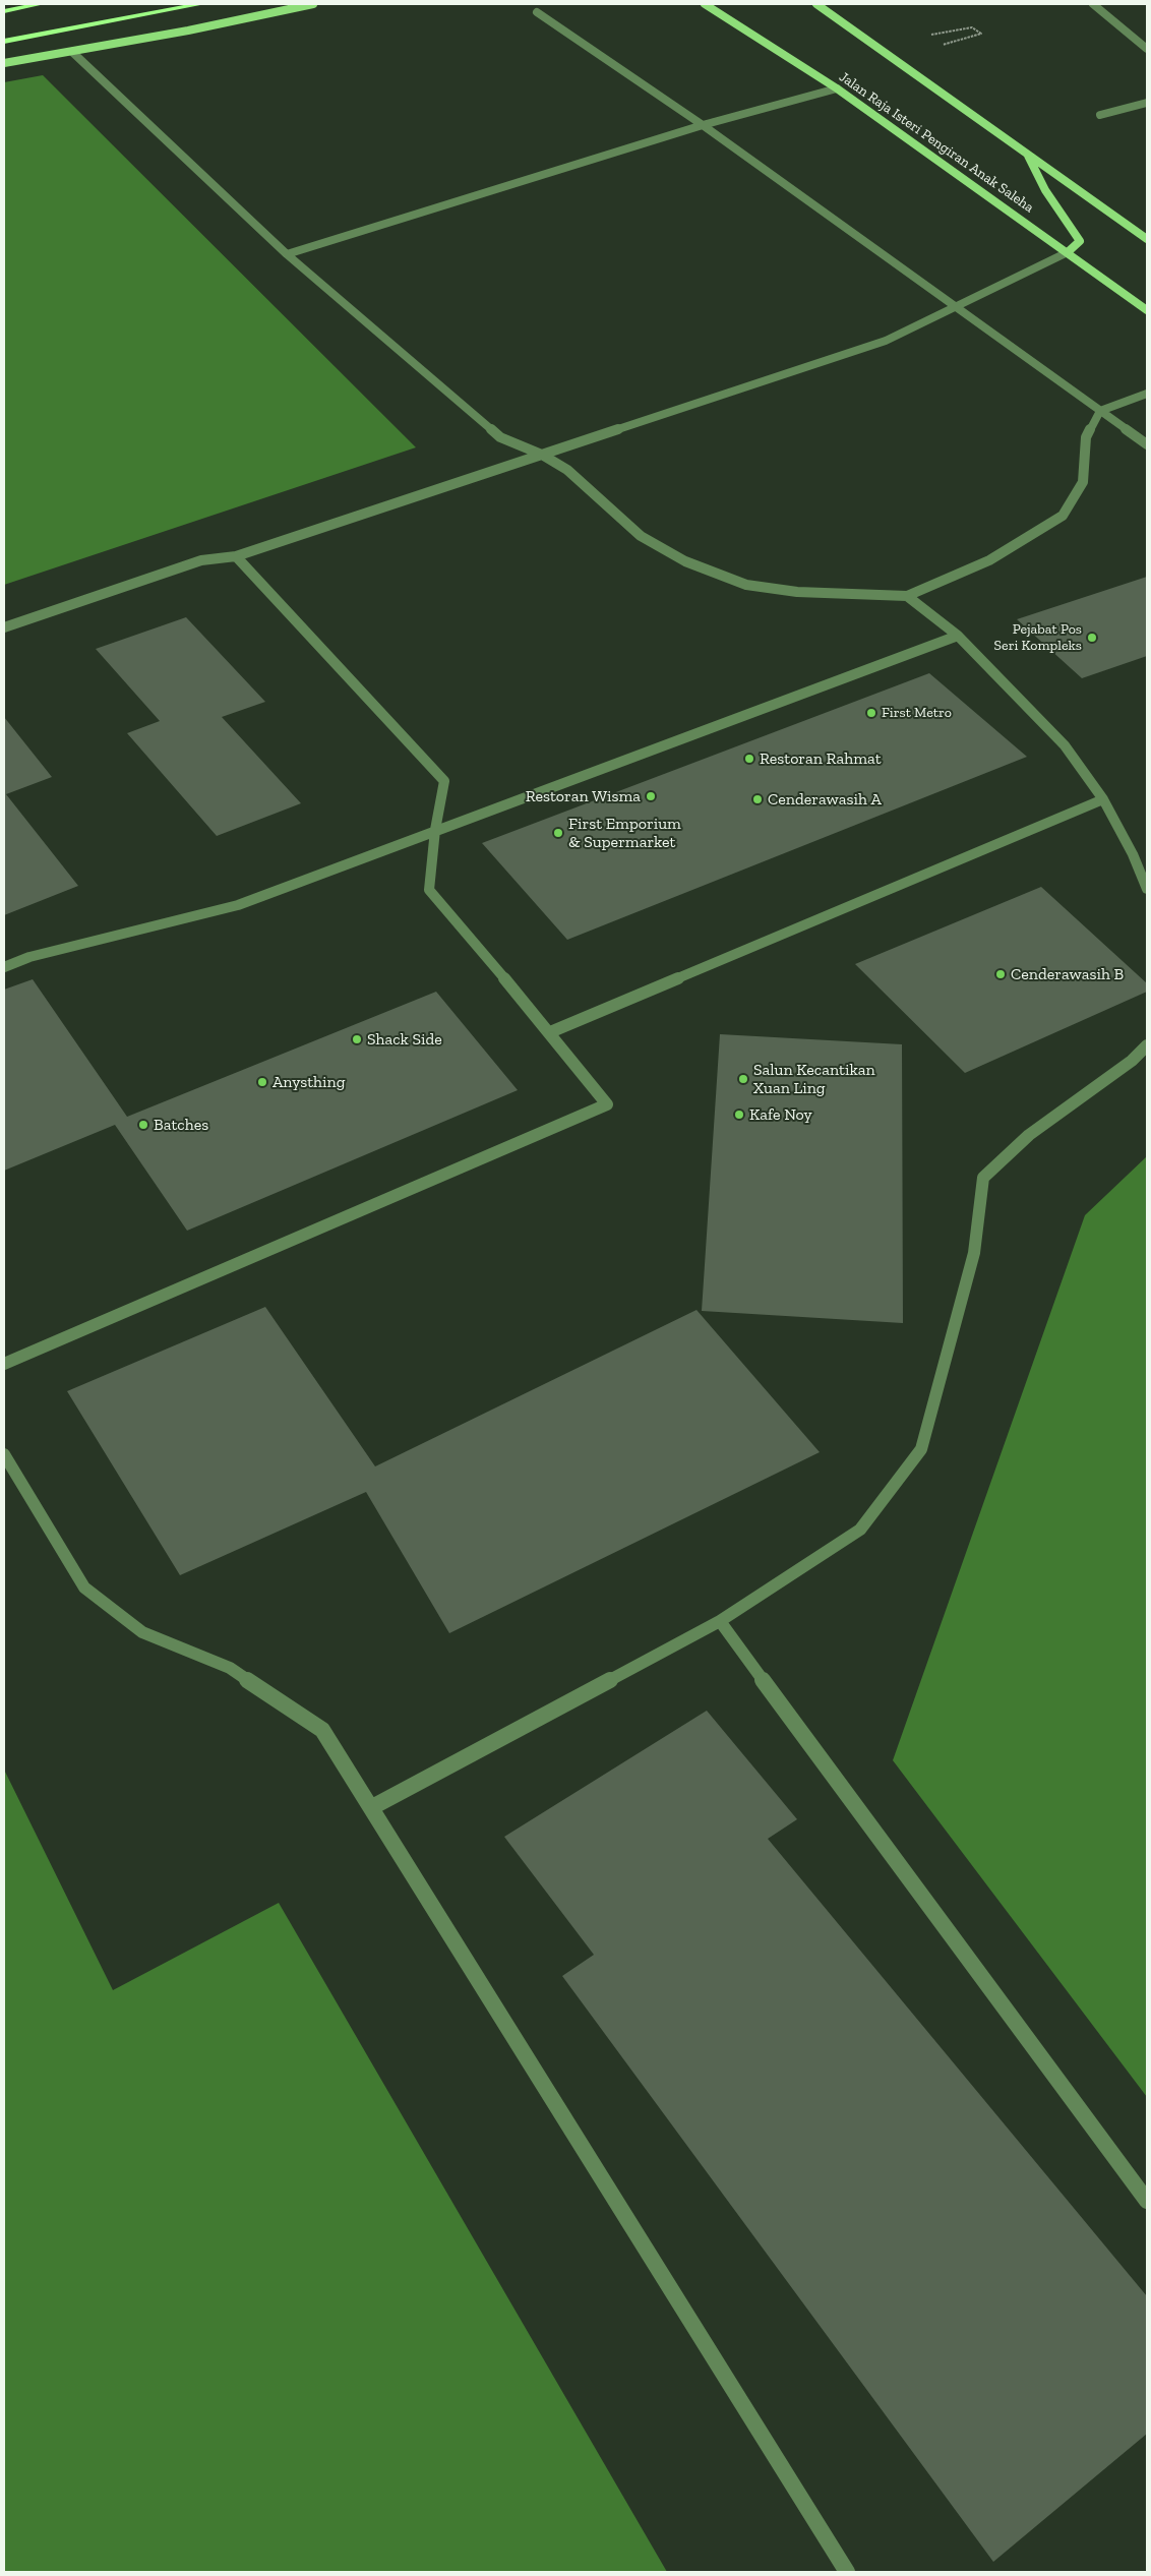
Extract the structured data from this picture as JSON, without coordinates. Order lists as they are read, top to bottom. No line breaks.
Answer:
{"streets":{"main road":["Jalan Raja Isteri Pengiran Anak Saleha"]},"places":["Pejabat Pos Seri Kompleks","First Metro","Restoran Rahmat","Restoran Wisma","Cenderawasih A","First Emporium & Supermarket","Cenderawasih B","Shack Side","Salun Kecantikan Xuan Ling","Anysthing","Kafe Noy","Batches"]}
